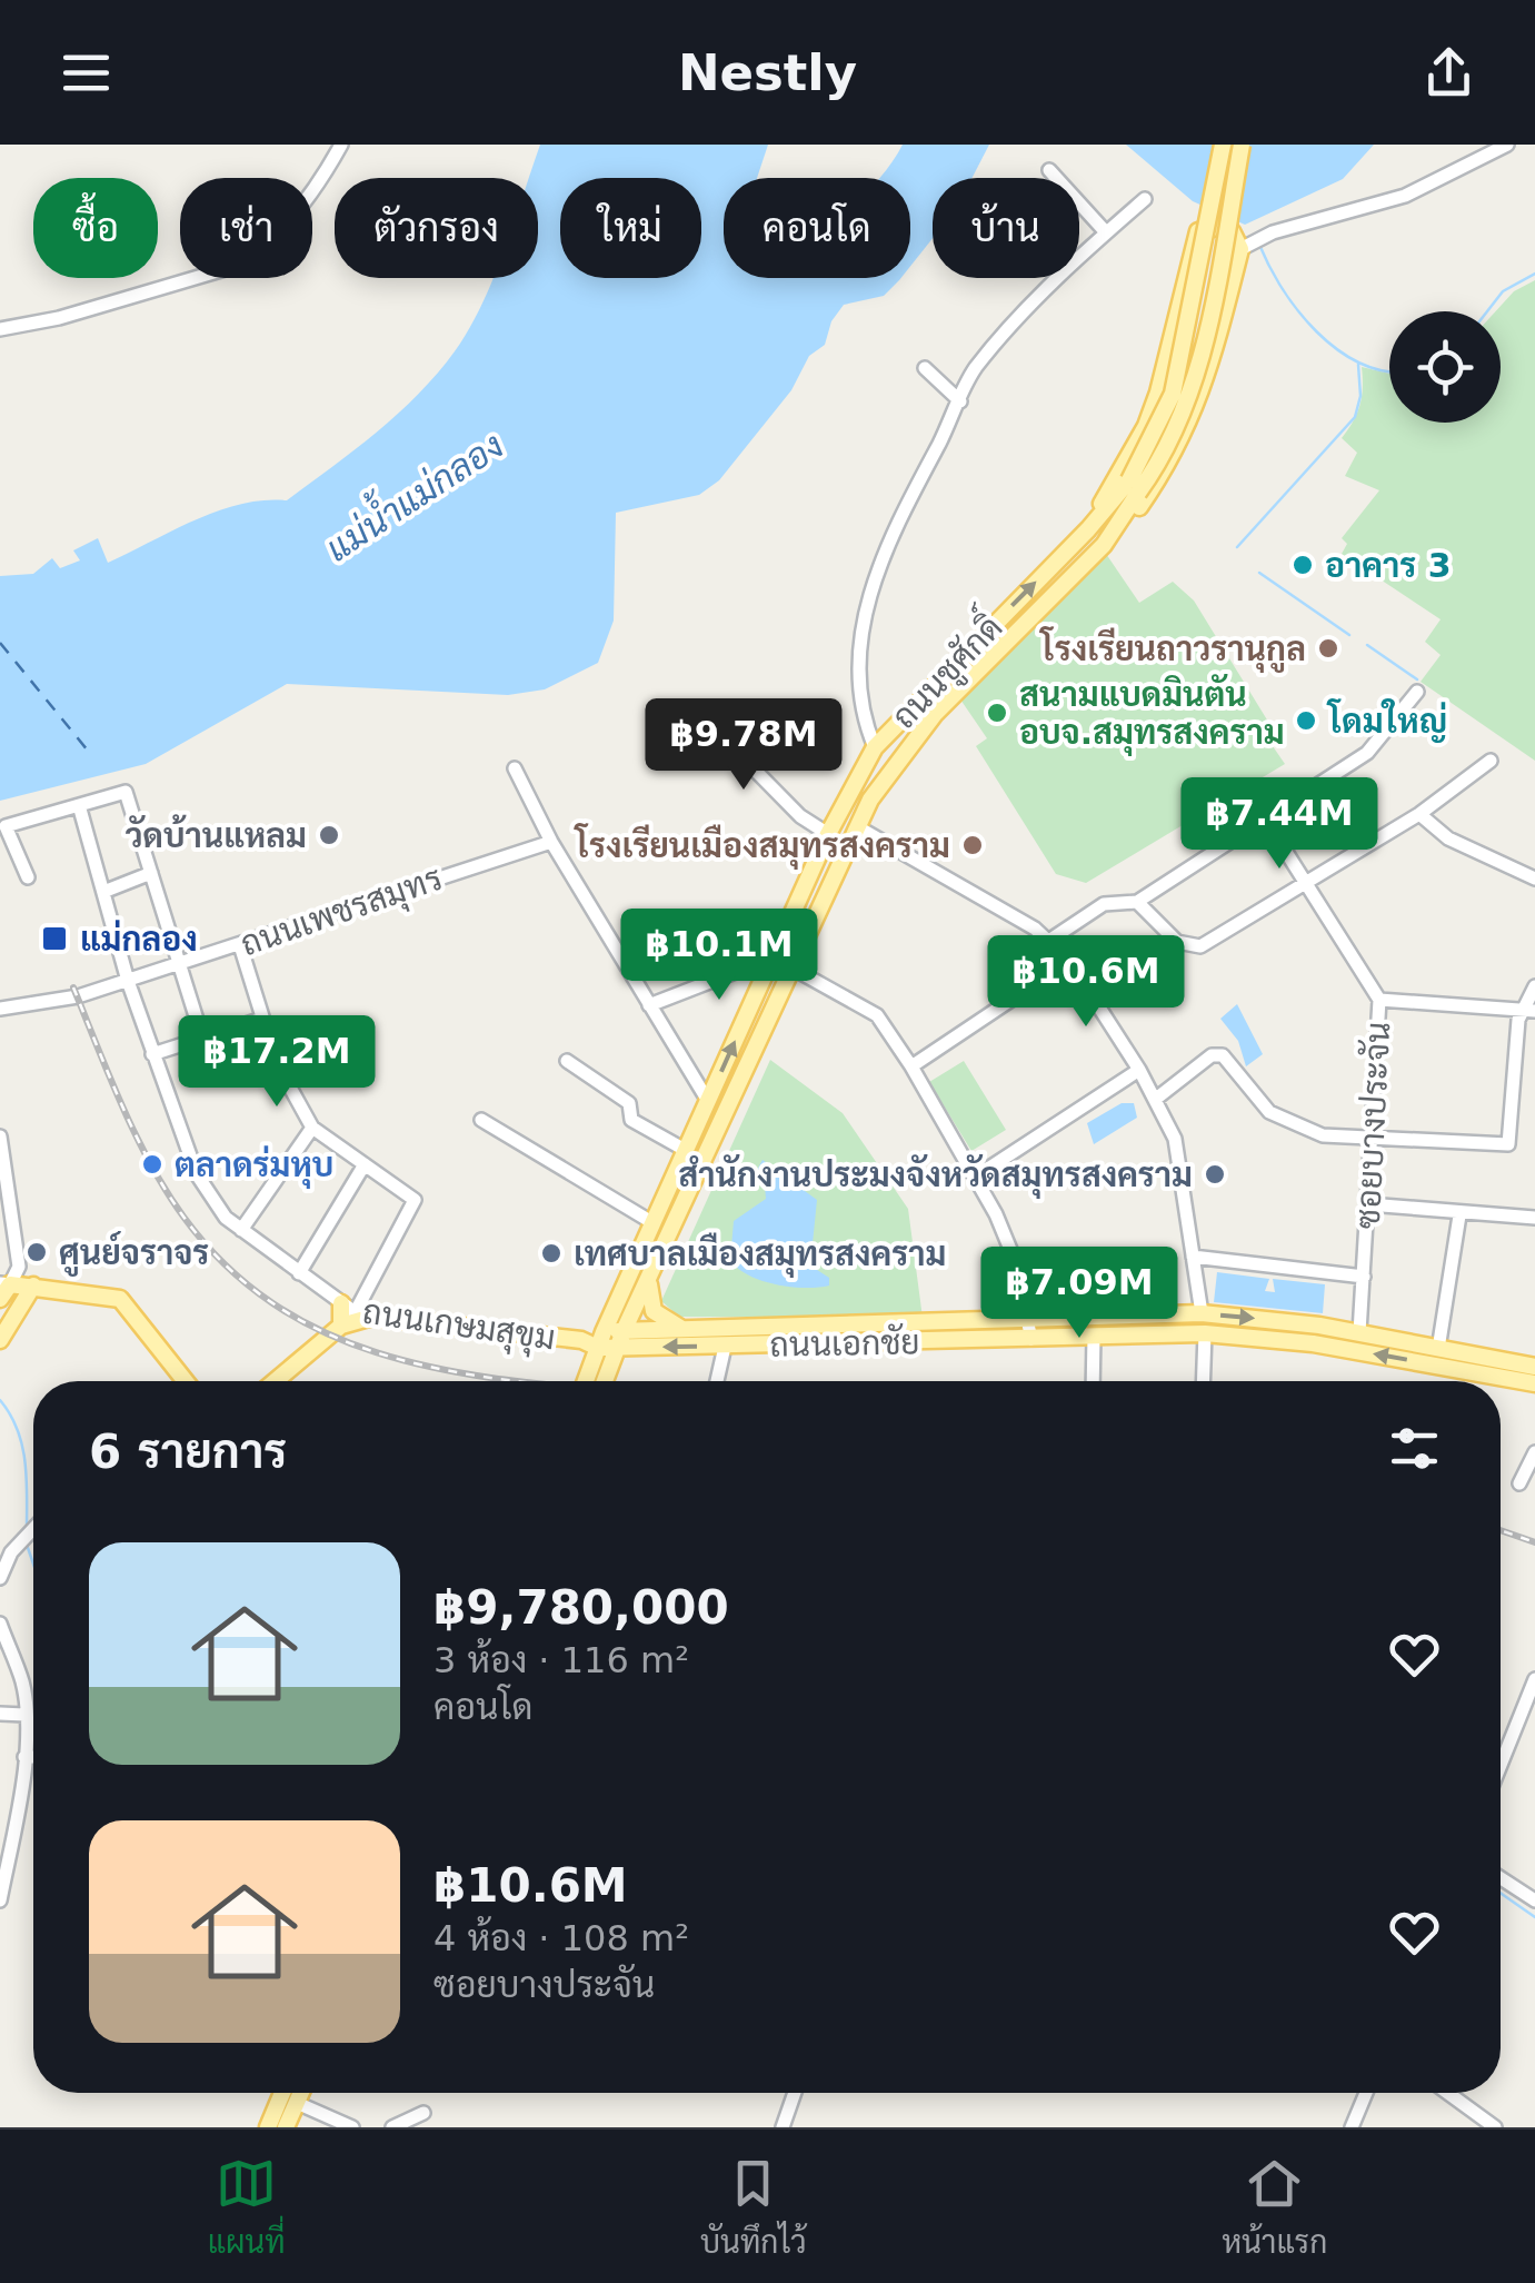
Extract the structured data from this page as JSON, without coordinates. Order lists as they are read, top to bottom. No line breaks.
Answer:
{"streets":{"main road":["ถนนชูศักดิ์","ถนนเกษมสุขุม","ถนนเอกชัย"],"street":["ถนนเพชรสมุทร","ซอยบางประจัน"]},"crossings":[["ถนนชูศักดิ์","ถนนเกษมสุขุม"],["ถนนชูศักดิ์","ถนนเอกชัย"],["ถนนเพชรสมุทร","ถนนเกษมสุขุม"],["ซอยบางประจัน","ถนนเอกชัย"],["ถนนเกษมสุขุม","ถนนเอกชัย"]],"water":["แม่น้ำแม่กลอง"],"places":{"other":["อาคาร 3","โรงเรียนถาวรานุกูล","สนามแบดมินตัน อบจ.สมุทรสงคราม","โดมใหญ่","วัดบ้านแหลม","โรงเรียนเมืองสมุทรสงคราม","ตลาดร่มหุบ","สำนักงานประมงจังหวัดสมุทรสงคราม","ศูนย์จราจร","เทศบาลเมืองสมุทรสงคราม"],"transit":["แม่กลอง"]},"page":{"header":"Nestly","chip":["ซื้อ","เช่า","ตัวกรอง","ใหม่","คอนโด","บ้าน"],"price":["฿9.78M","฿7.44M","฿10.1M","฿10.6M","฿17.2M","฿7.09M"],"heading":"6 รายการ","list":[{"name":"฿9,780,000","note":"3 ห้อง · 116 m² · คอนโด"},{"name":"฿10.6M","note":"4 ห้อง · 108 m² · ซอยบางประจัน"}],"tabs":["แผนที่","บันทึกไว้","หน้าแรก"]}}
